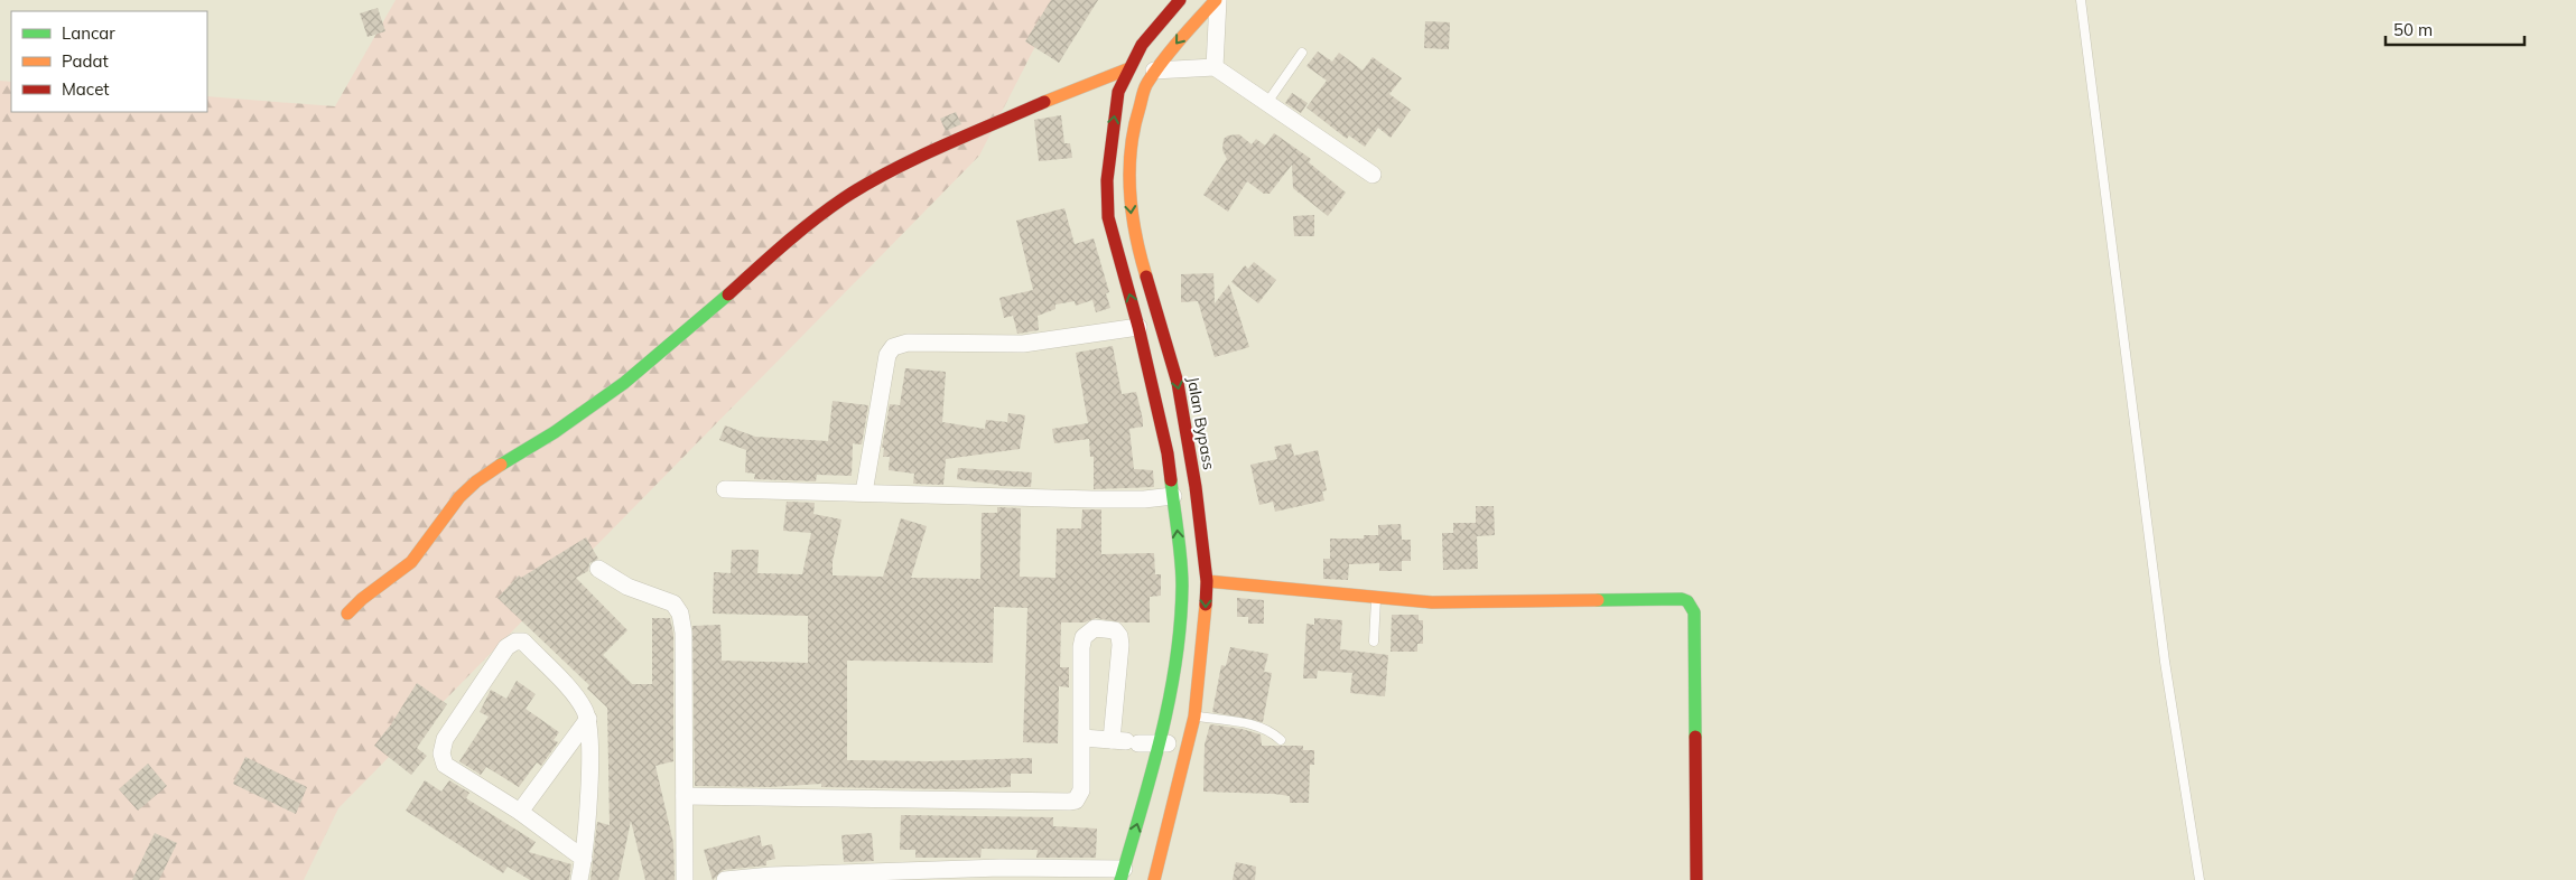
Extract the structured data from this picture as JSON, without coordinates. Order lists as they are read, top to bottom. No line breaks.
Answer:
{"streets":{"main road":["Jalan Bypass"]},"legend":["Lancar","Padat","Macet"],"scale_bar":"50 m"}
